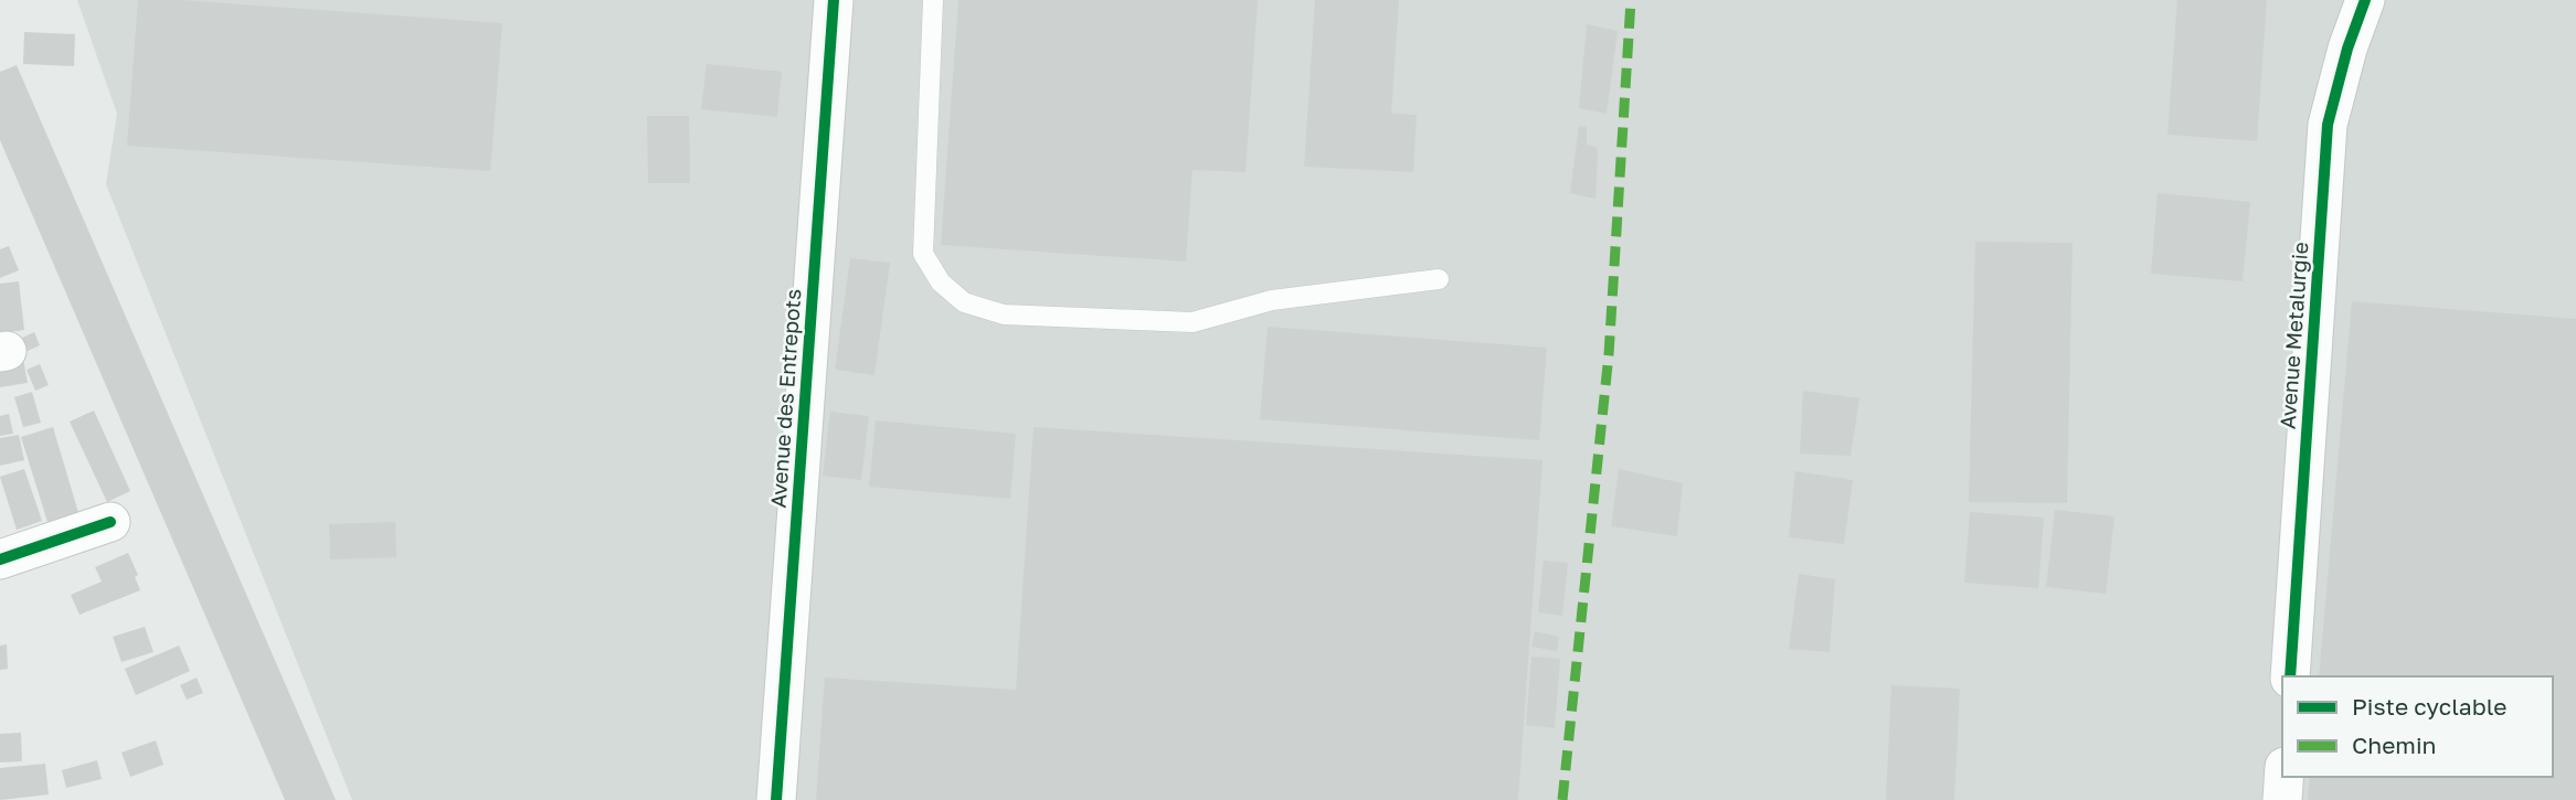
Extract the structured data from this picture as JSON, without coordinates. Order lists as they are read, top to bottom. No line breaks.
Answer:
{"streets":{"street":["Avenue Metalurgie","Avenue des Entrepots"]},"legend":["Piste cyclable","Chemin"]}
